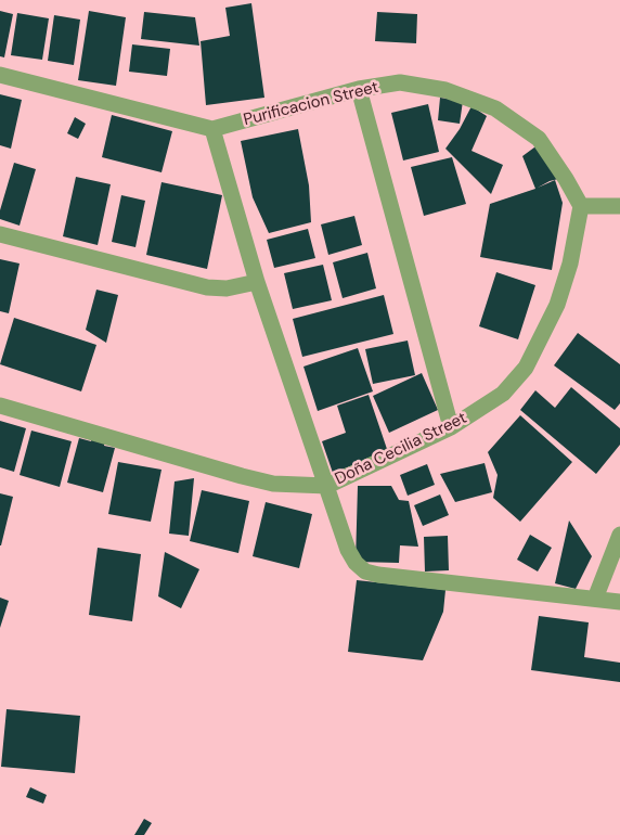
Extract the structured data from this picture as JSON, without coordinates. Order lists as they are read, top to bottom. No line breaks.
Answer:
{"streets":{"street":["Purificacion Street","Doña Cecilia Street"]},"crossings":[["Purificacion Street","Doña Cecilia Street"]]}
